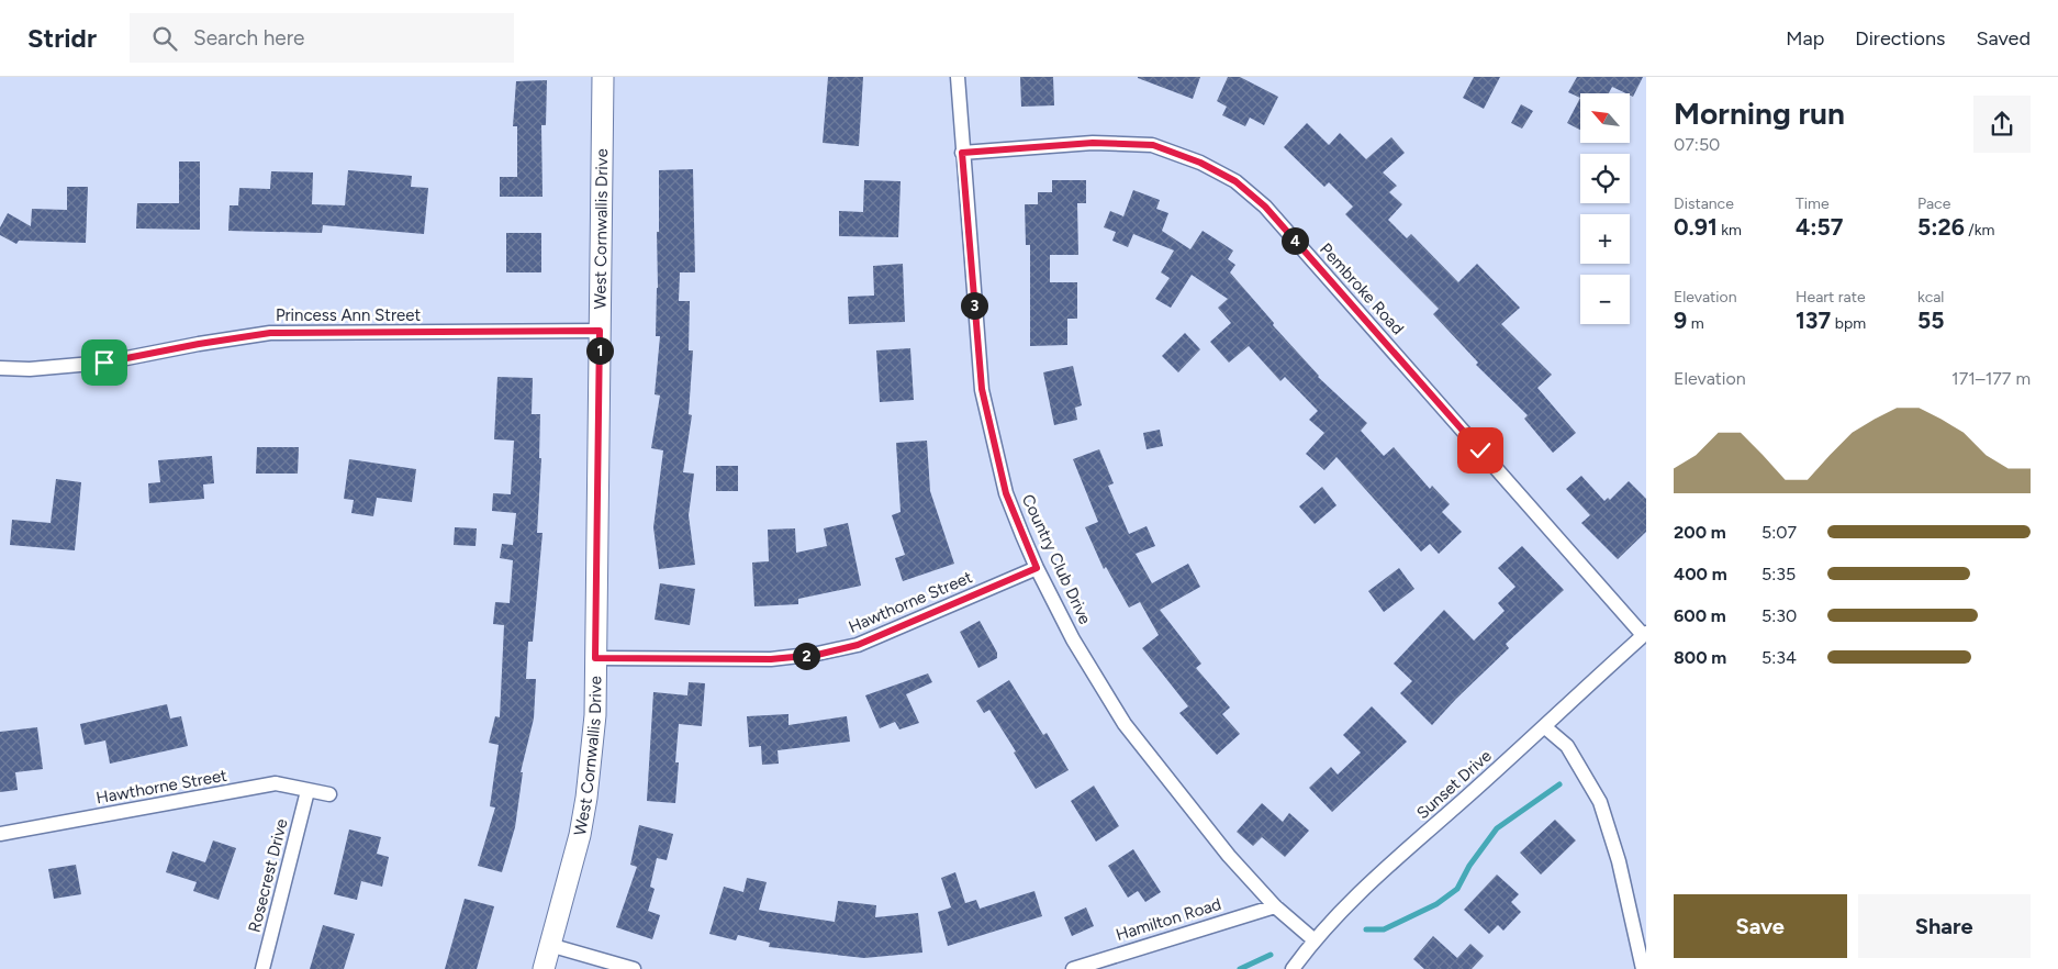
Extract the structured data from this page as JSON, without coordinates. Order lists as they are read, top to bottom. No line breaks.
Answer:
{"streets":{"street":["West Cornwallis Drive","Pembroke Road","Princess Ann Street","Country Club Drive","Hawthorne Street","Sunset Drive","Rosecrest Drive","Hamilton Road"]},"crossings":[["West Cornwallis Drive","Princess Ann Street"],["West Cornwallis Drive","Hawthorne Street"],["Pembroke Road","Country Club Drive"],["Pembroke Road","Sunset Drive"],["Country Club Drive","Hawthorne Street"],["Country Club Drive","Sunset Drive"],["Country Club Drive","Hamilton Road"],["Hawthorne Street","Rosecrest Drive"]],"north":"top left","page":{"header":"Stridr","search":"Search here","nav":["Map","Directions","Saved"],"heading":["Morning run","07:50"],"map_buttons":["+","−"],"stats":[["Distance","0.91 km"],["Time","4:57"],["Pace","5:26 /km"],["Elevation","9 m"],["Heart rate","137 bpm"],["kcal","55"]],"pins":["4","3","1","2"],"chart":["Elevation","171–177 m"],"list":[{"name":"200 m","note":"5:07"},{"name":"400 m","note":"5:35"},{"name":"600 m","note":"5:30"},{"name":"800 m","note":"5:34"}],"buttons":["Save","Share"]}}
